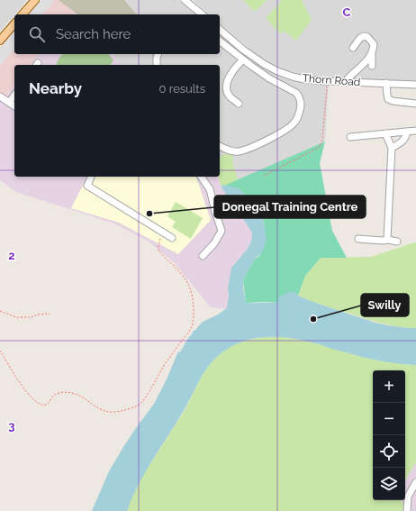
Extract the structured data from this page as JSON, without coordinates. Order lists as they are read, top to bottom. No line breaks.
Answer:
{"streets":{"street":["Thorn Road"]},"places":["Donegal Training Centre","Swilly"],"page":{"search":"Search here","heading":["Nearby","0 results"],"map_buttons":["+","−"]},"grid":{"columns":["C"],"rows":["2","3"]}}
